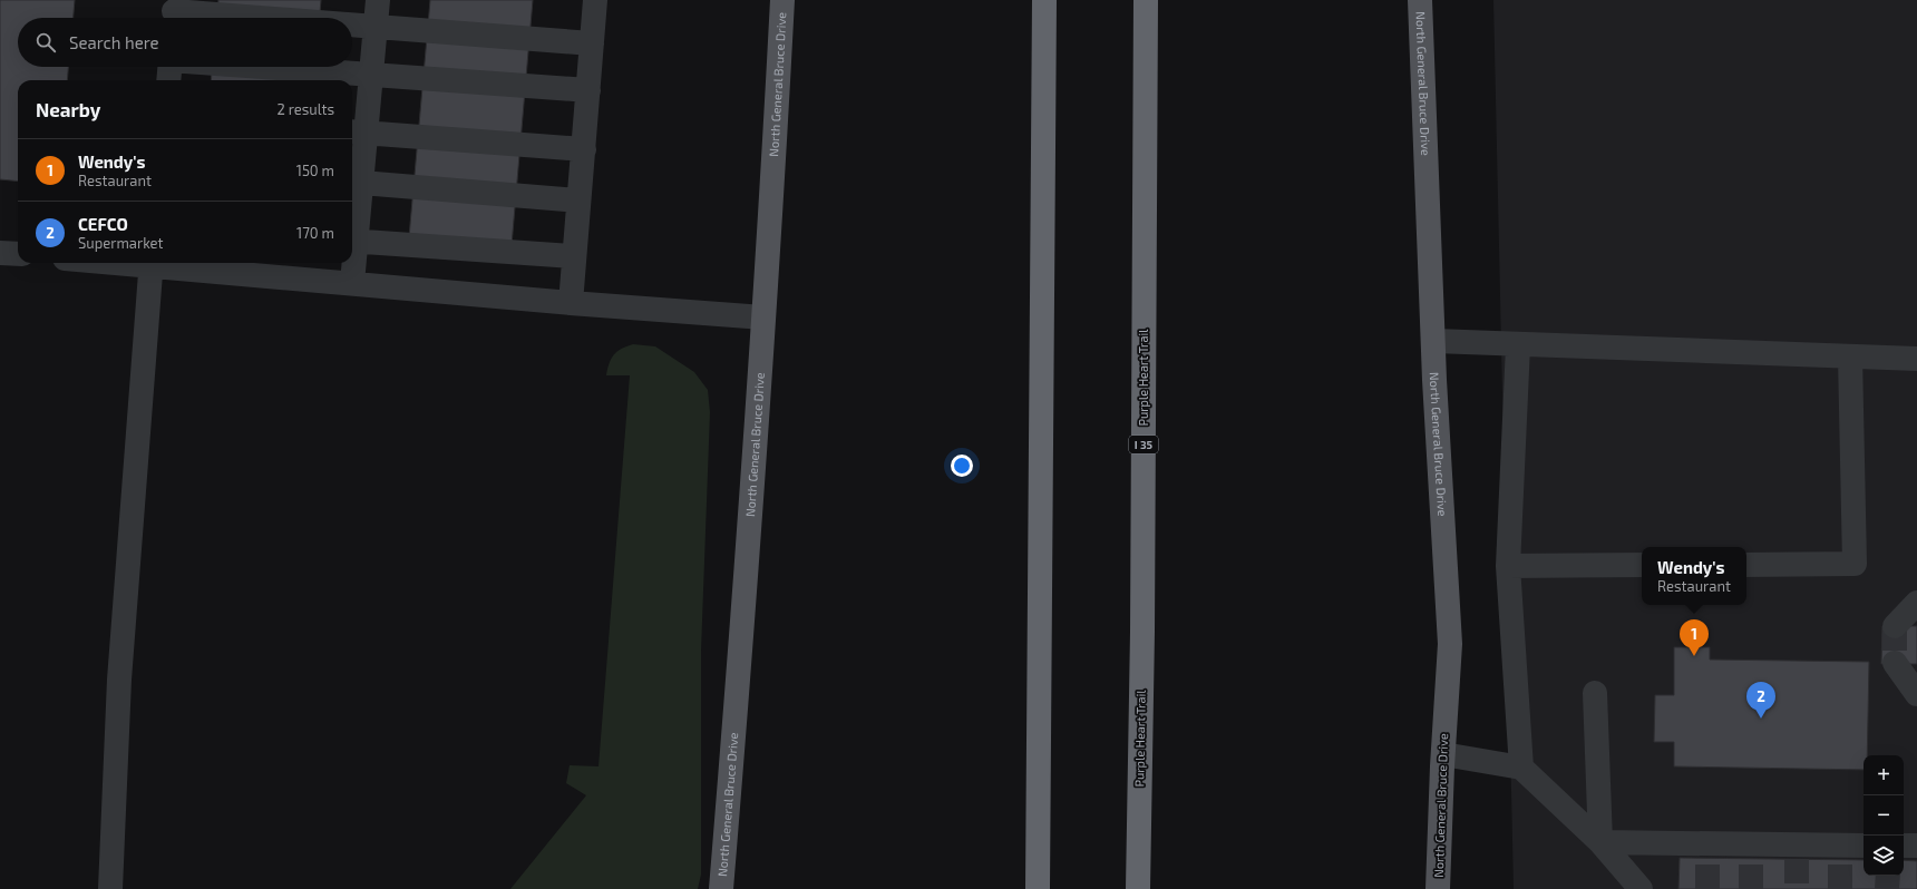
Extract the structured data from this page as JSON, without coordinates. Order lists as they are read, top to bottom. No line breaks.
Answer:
{"streets":{"highway":["Purple Heart Trail","I 35"],"main road":["North General Bruce Drive"]},"page":{"search":"Search here","heading":["Nearby","2 results"],"list":[{"mark":"1","name":"Wendy's","note":"Restaurant","value":"150 m"},{"mark":"2","name":"CEFCO","note":"Supermarket","value":"170 m"}],"popup":["Wendy's","Restaurant"],"pins":["1","2"],"map_buttons":["+","−"]}}
